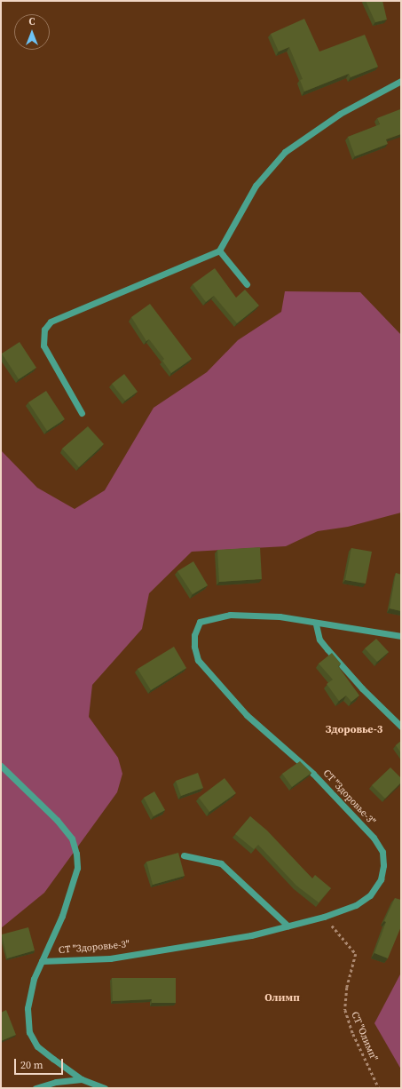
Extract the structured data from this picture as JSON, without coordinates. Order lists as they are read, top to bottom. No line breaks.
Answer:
{"streets":{"lane":["СТ \"Здоровье-3\""],"path":["СТ \"Олимп\""]},"crossings":[["СТ \"Здоровье-3\"","СТ \"Олимп\""]],"districts":["Здоровье-3","Олимп"],"scale_bar":"20 m","north":"top"}
